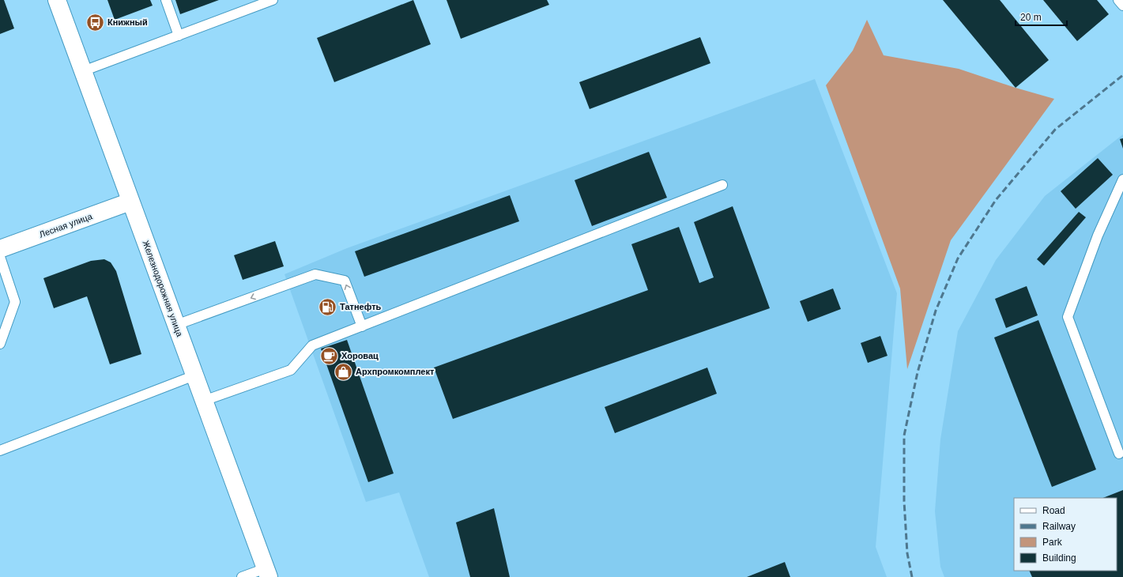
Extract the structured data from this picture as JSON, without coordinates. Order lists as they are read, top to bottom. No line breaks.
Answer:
{"streets":{"main road":["Лесная улица","Железнодорожная улица"]},"crossings":[["Лесная улица","Железнодорожная улица"]],"places":{"bus stop":["Книжный"],"fuel station":["Татнефть"],"cafe":["Хоровац"],"shop":["Архпромкомплект"]},"legend":["Road","Railway","Park","Building"],"scale_bar":"20 m"}
